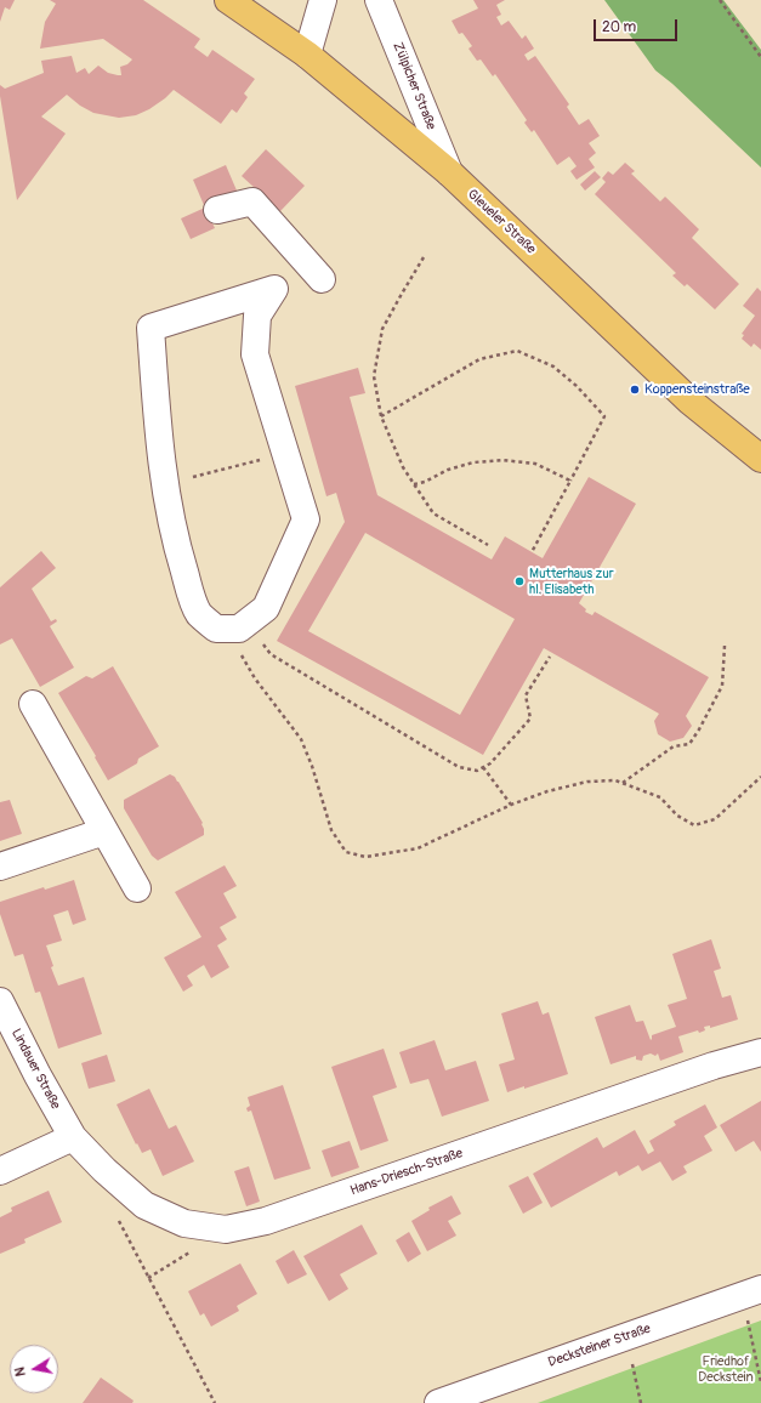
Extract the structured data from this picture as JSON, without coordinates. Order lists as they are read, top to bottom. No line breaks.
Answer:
{"streets":{"main road":["Gleueler Straße"],"street":["Zülpicher Straße","Lindauer Straße","Hans-Driesch-Straße","Decksteiner Straße"]},"crossings":[["Zülpicher Straße","Gleueler Straße"],["Lindauer Straße","Hans-Driesch-Straße"]],"parks":["Friedhof Deckstein"],"places":["Koppensteinstraße","Mutterhaus zur hl. Elisabeth"],"scale_bar":"20 m","north":"left"}
